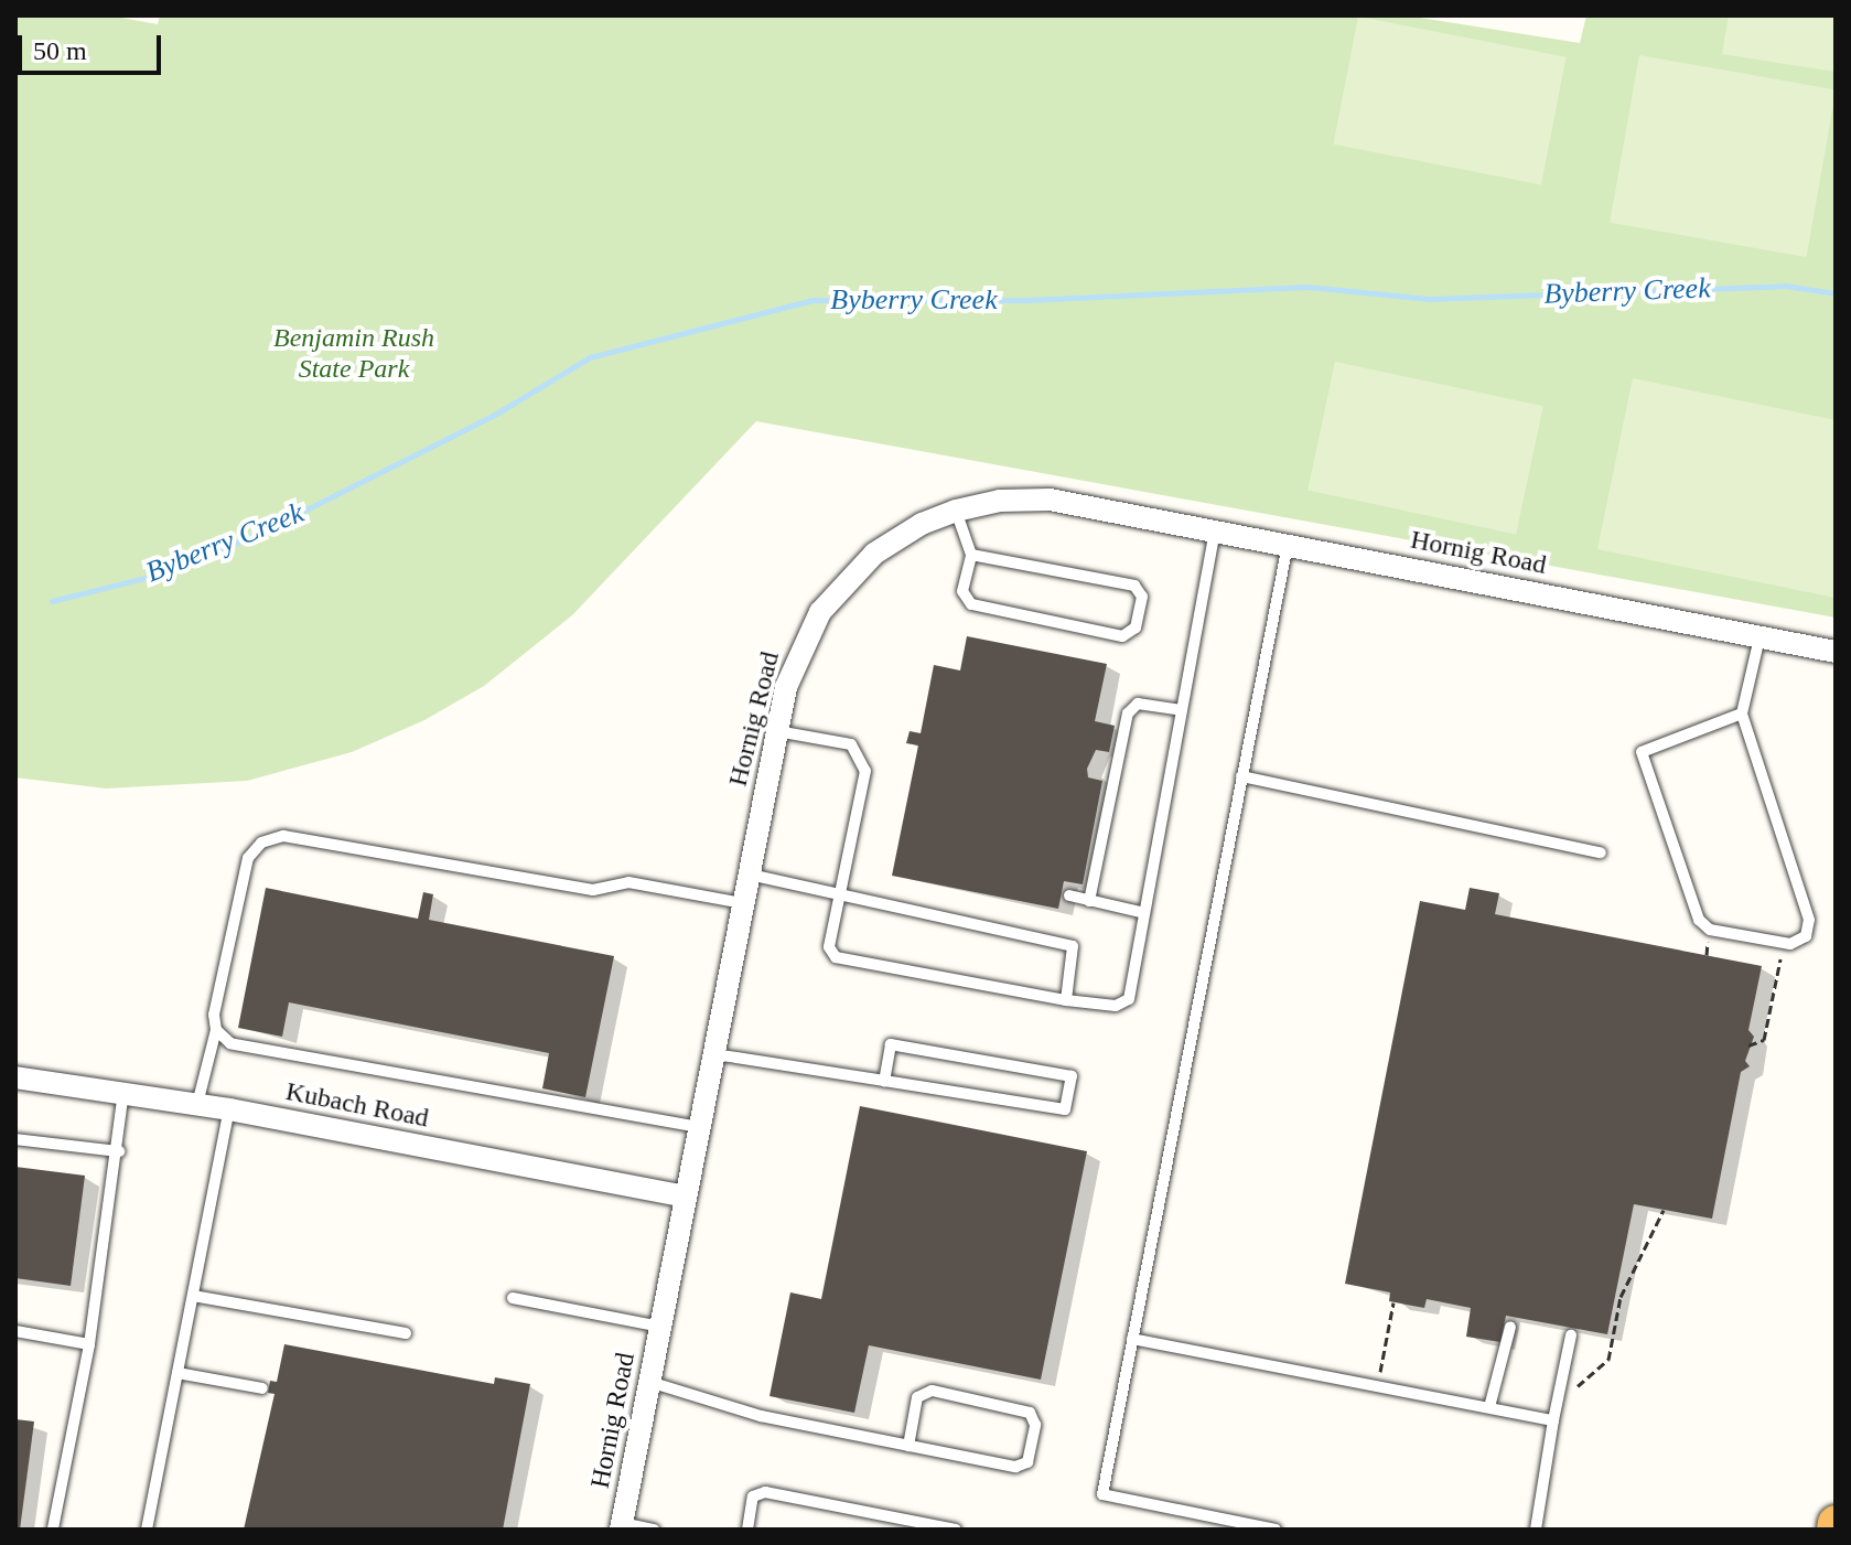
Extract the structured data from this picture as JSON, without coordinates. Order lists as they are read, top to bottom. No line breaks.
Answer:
{"streets":{"street":["Hornig Road","Kubach Road"]},"crossings":[["Hornig Road","Kubach Road"]],"water":["Byberry Creek"],"parks":["Benjamin Rush State Park"],"scale_bar":"50 m"}
